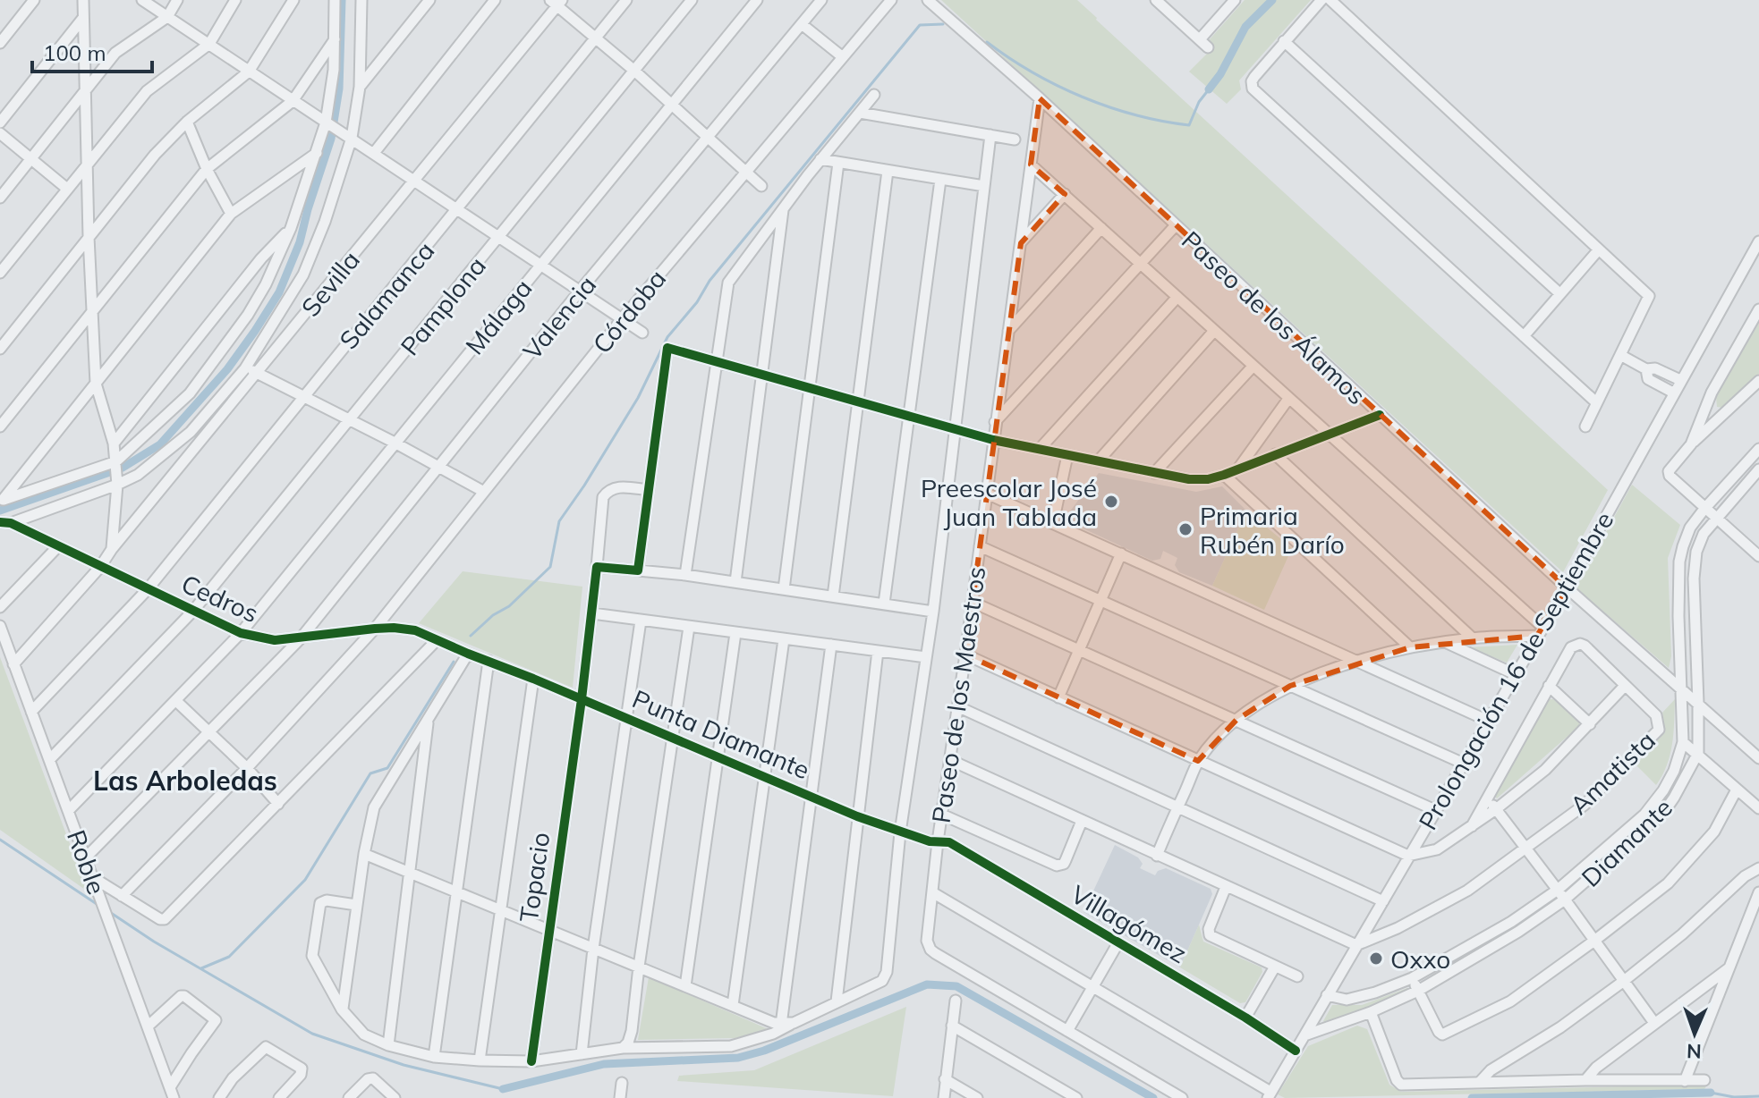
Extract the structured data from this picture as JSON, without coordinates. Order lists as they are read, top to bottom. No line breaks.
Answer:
{"streets":{"street":["Sevilla","Salamanca","Pamplona","Córdoba","Málaga","Valencia","Paseo de los Álamos","Cedros","Prolongación 16 de Septiembre","Paseo de los Maestros","Punta Diamante","Amatista","Diamante","Roble","Topacio","Villagómez"]},"crossings":[["Sevilla","Cedros"],["Sevilla","Roble"],["Salamanca","Cedros"],["Salamanca","Roble"],["Pamplona","Cedros"],["Pamplona","Roble"],["Córdoba","Cedros"],["Málaga","Cedros"],["Málaga","Roble"],["Valencia","Cedros"],["Valencia","Roble"],["Paseo de los Álamos","Prolongación 16 de Septiembre"],["Paseo de los Álamos","Paseo de los Maestros"],["Paseo de los Álamos","Diamante"],["Cedros","Punta Diamante"],["Prolongación 16 de Septiembre","Amatista"],["Prolongación 16 de Septiembre","Diamante"],["Prolongación 16 de Septiembre","Villagómez"],["Paseo de los Maestros","Punta Diamante"],["Paseo de los Maestros","Villagómez"],["Punta Diamante","Topacio"],["Punta Diamante","Villagómez"]],"districts":["Las Arboledas"],"places":["Preescolar José Juan Tablada","Primaria Rubén Darío","Oxxo"],"scale_bar":"100 m","north":"bottom"}
